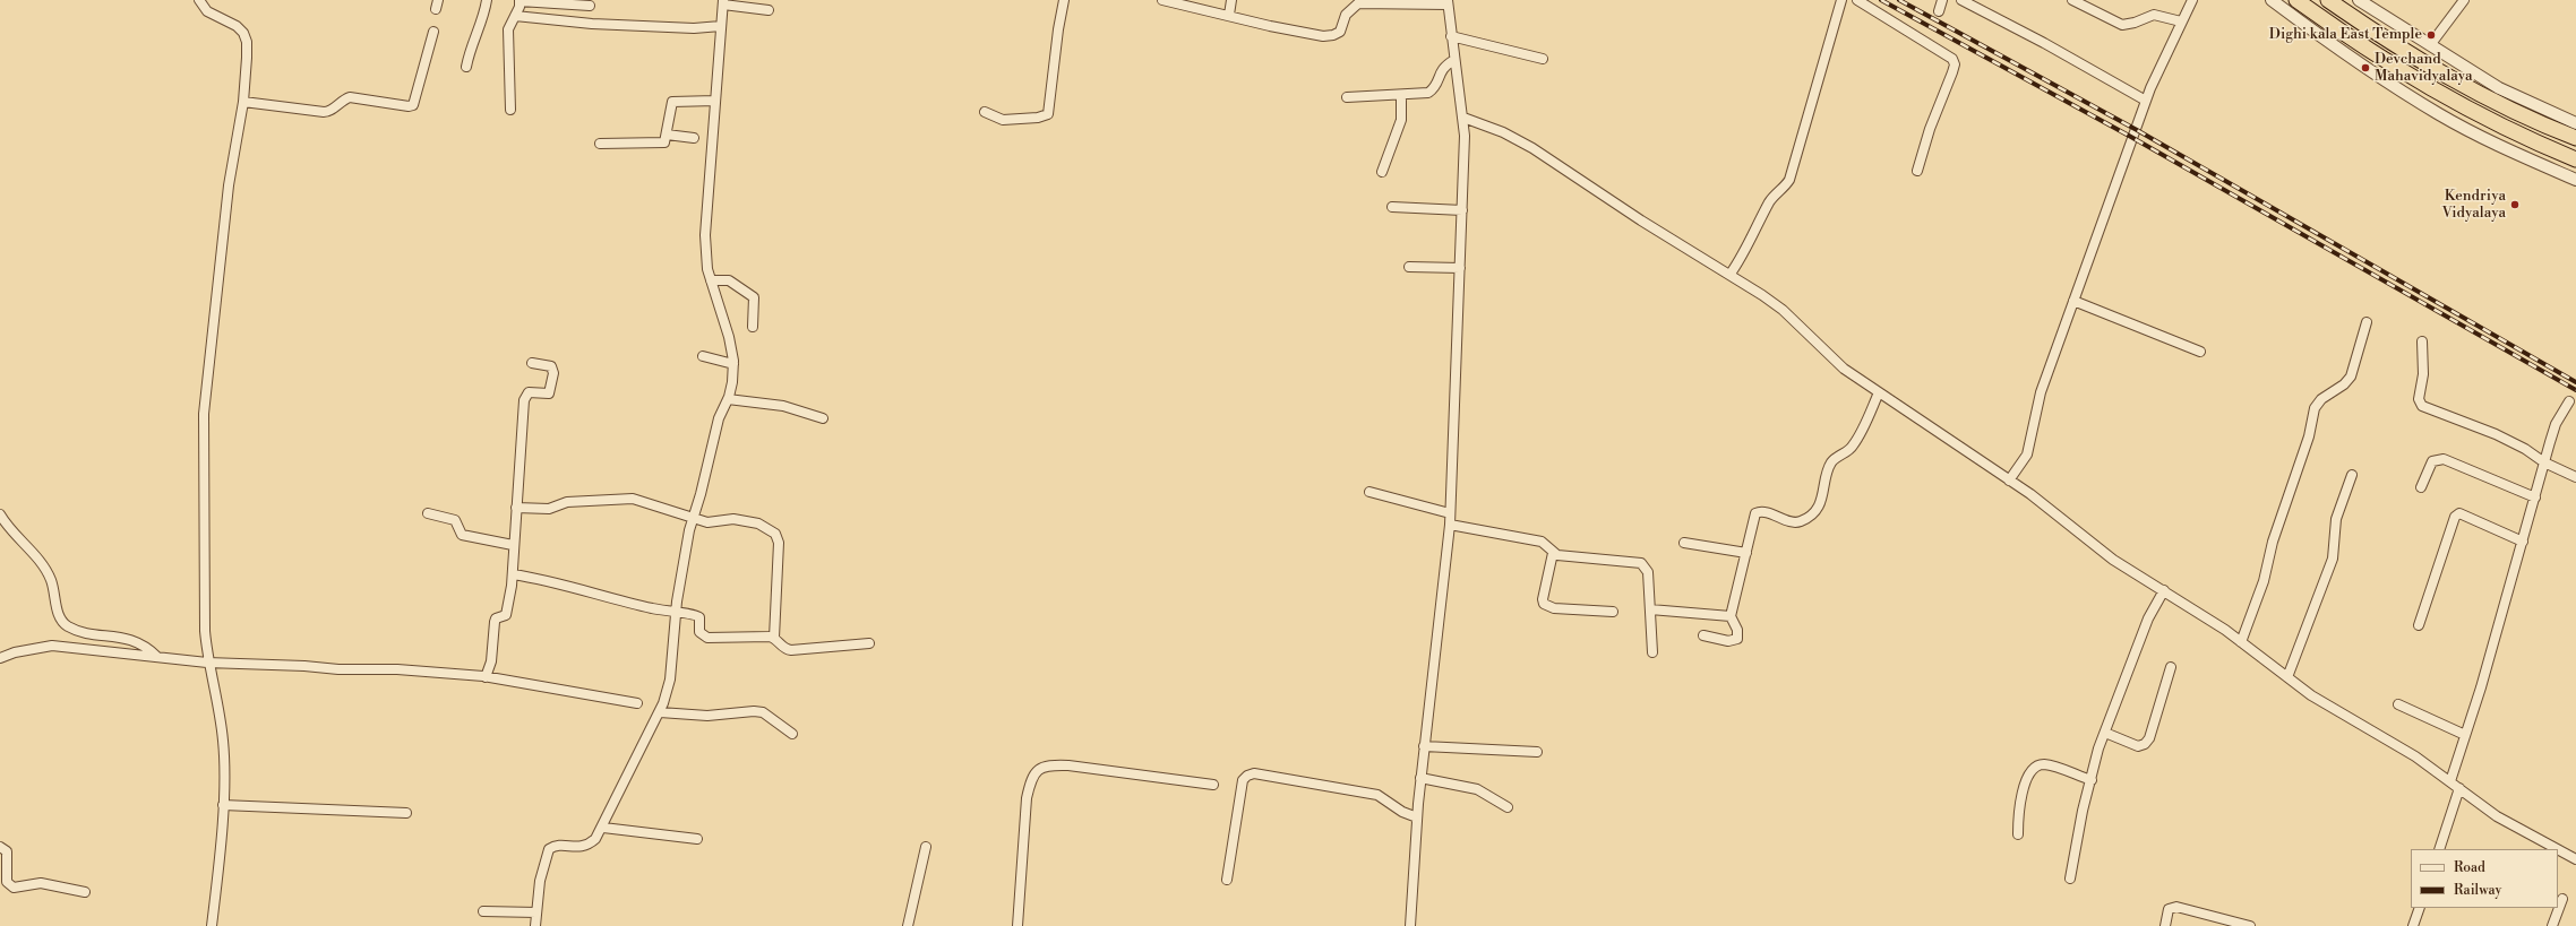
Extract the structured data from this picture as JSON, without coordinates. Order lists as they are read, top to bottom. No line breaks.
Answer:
{"places":["Dighi kala East Temple","Devchand Mahavidyalaya","Kendriya Vidyalaya"],"legend":["Road","Railway"]}
